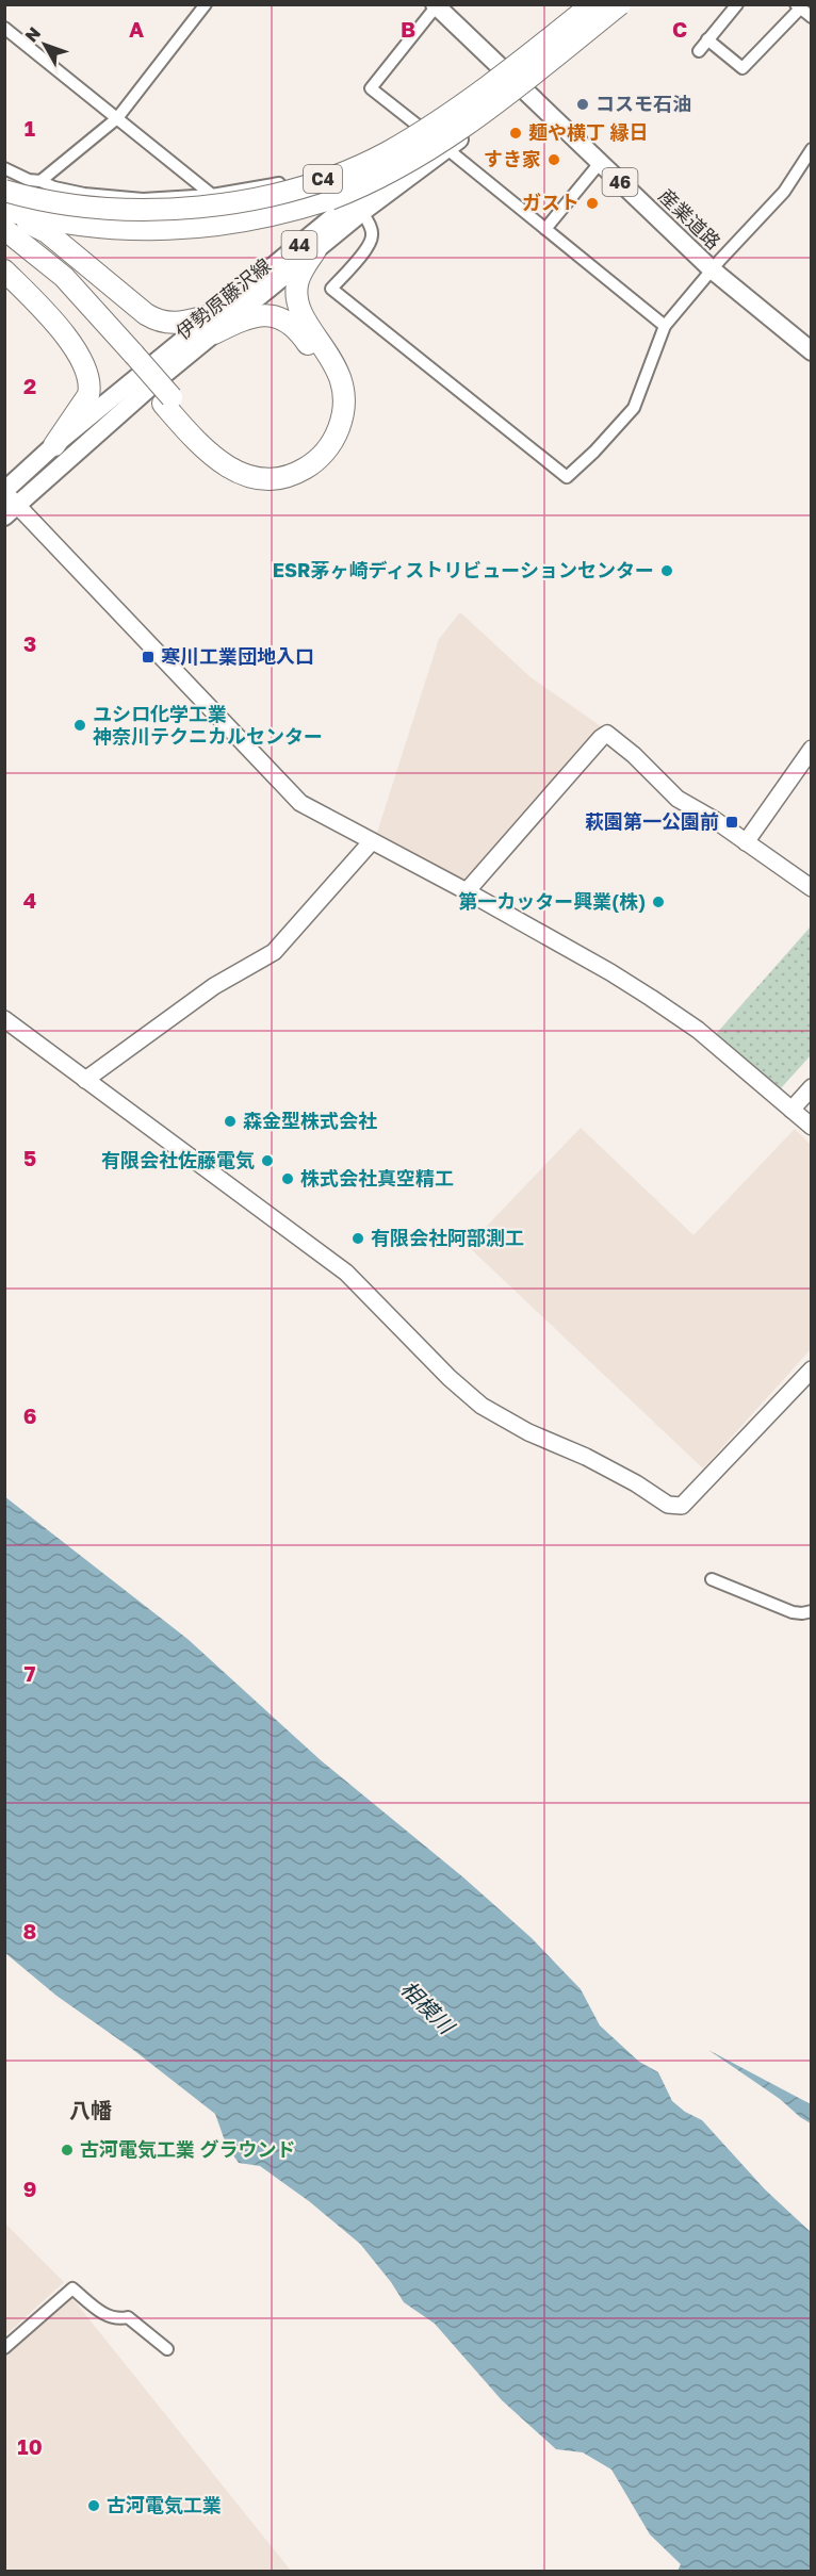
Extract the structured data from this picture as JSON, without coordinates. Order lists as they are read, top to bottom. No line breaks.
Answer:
{"streets":{"highway":["C4"],"main road":["46","産業道路","44","伊勢原藤沢線"]},"crossings":[["産業道路","伊勢原藤沢線"]],"districts":["八幡"],"water":["相模川"],"places":{"other":["コスモ石油","麺や横丁 縁日","すき家","ガスト","ESR茅ヶ崎ディストリビューションセンター","ユシロ化学工業 神奈川テクニカルセンター","第一カッター興業(株)","森金型株式会社","有限会社佐藤電気","株式会社真空精工","有限会社阿部測工","古河電気工業 グラウンド","古河電気工業"],"transit":["寒川工業団地入口","萩園第一公園前"]},"north":"top left","grid":{"columns":["A","B","C"],"rows":["1","2","3","4","5","6","7","8","9","10"]}}
